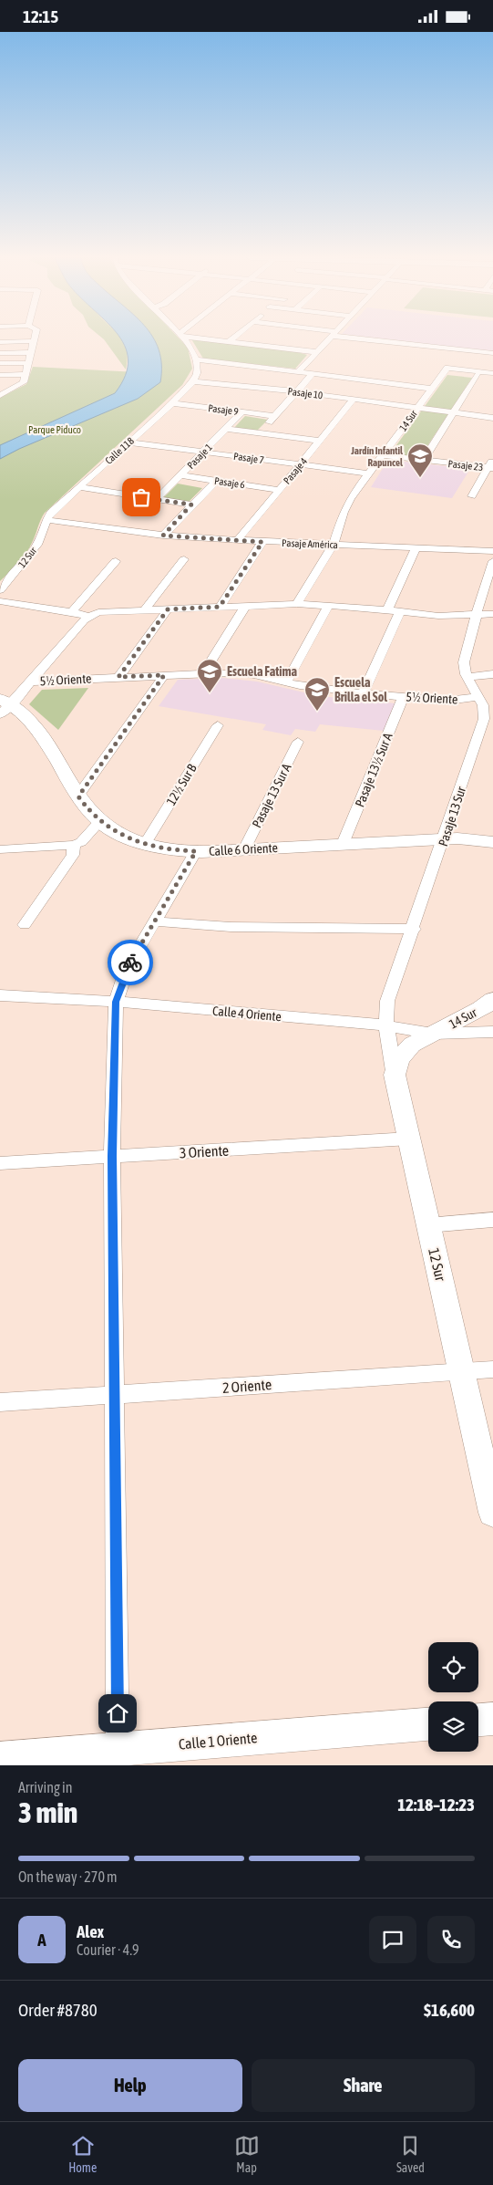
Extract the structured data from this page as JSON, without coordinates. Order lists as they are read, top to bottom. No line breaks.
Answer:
{"streets":{"main road":["14 Sur","12 Sur","Calle 6 Oriente","Calle 1 Oriente"],"street":["Pasaje 10","Pasaje 9","Calle 118","Pasaje 1","Pasaje 7","Pasaje 23","Pasaje 4","Pasaje 6","Pasaje América","5½ Oriente","Pasaje 13½ Sur A","12½ Sur B","Pasaje 13 Sur A","Pasaje 13 Sur","Calle 4 Oriente","3 Oriente","2 Oriente"]},"crossings":[["Pasaje 10","14 Sur"],["Pasaje 10","Calle 118"],["Pasaje 10","Pasaje 4"],["Pasaje 9","Calle 118"],["Pasaje 9","Pasaje 1"],["14 Sur","Pasaje 7"],["14 Sur","Pasaje 23"],["14 Sur","Pasaje América"],["14 Sur","Calle 4 Oriente"],["Calle 118","Pasaje 7"],["Calle 118","Pasaje América"],["Calle 118","12 Sur"],["Pasaje 1","Pasaje 7"],["Pasaje 1","Pasaje 6"],["Pasaje 7","Pasaje 4"],["Pasaje 4","Pasaje 6"],["Pasaje 4","Pasaje América"],["Pasaje América","12 Sur"],["12 Sur","Pasaje 13 Sur"],["12 Sur","3 Oriente"],["12 Sur","2 Oriente"],["5½ Oriente","Pasaje 13½ Sur A"],["5½ Oriente","Pasaje 13 Sur"],["Pasaje 13½ Sur A","Calle 6 Oriente"],["12½ Sur B","Calle 6 Oriente"],["Pasaje 13 Sur A","Calle 6 Oriente"],["Pasaje 13 Sur","Calle 6 Oriente"],["Pasaje 13 Sur","Calle 4 Oriente"]],"parks":["Parque Piduco"],"places":{"school or university":["Jardín Infantil Rapuncel","Escuela Fatima","Escuela Brilla el Sol"]},"page":{"status":"12:15","heading":["3 min","Arriving in","12:18–12:23"],"panel":["Alex","Courier · 4.9","Order #8780","$16,600"],"bar":"On the way · 270 m","round":"A","buttons":["Help","Share"],"tabs":["Home","Map","Saved"]}}
